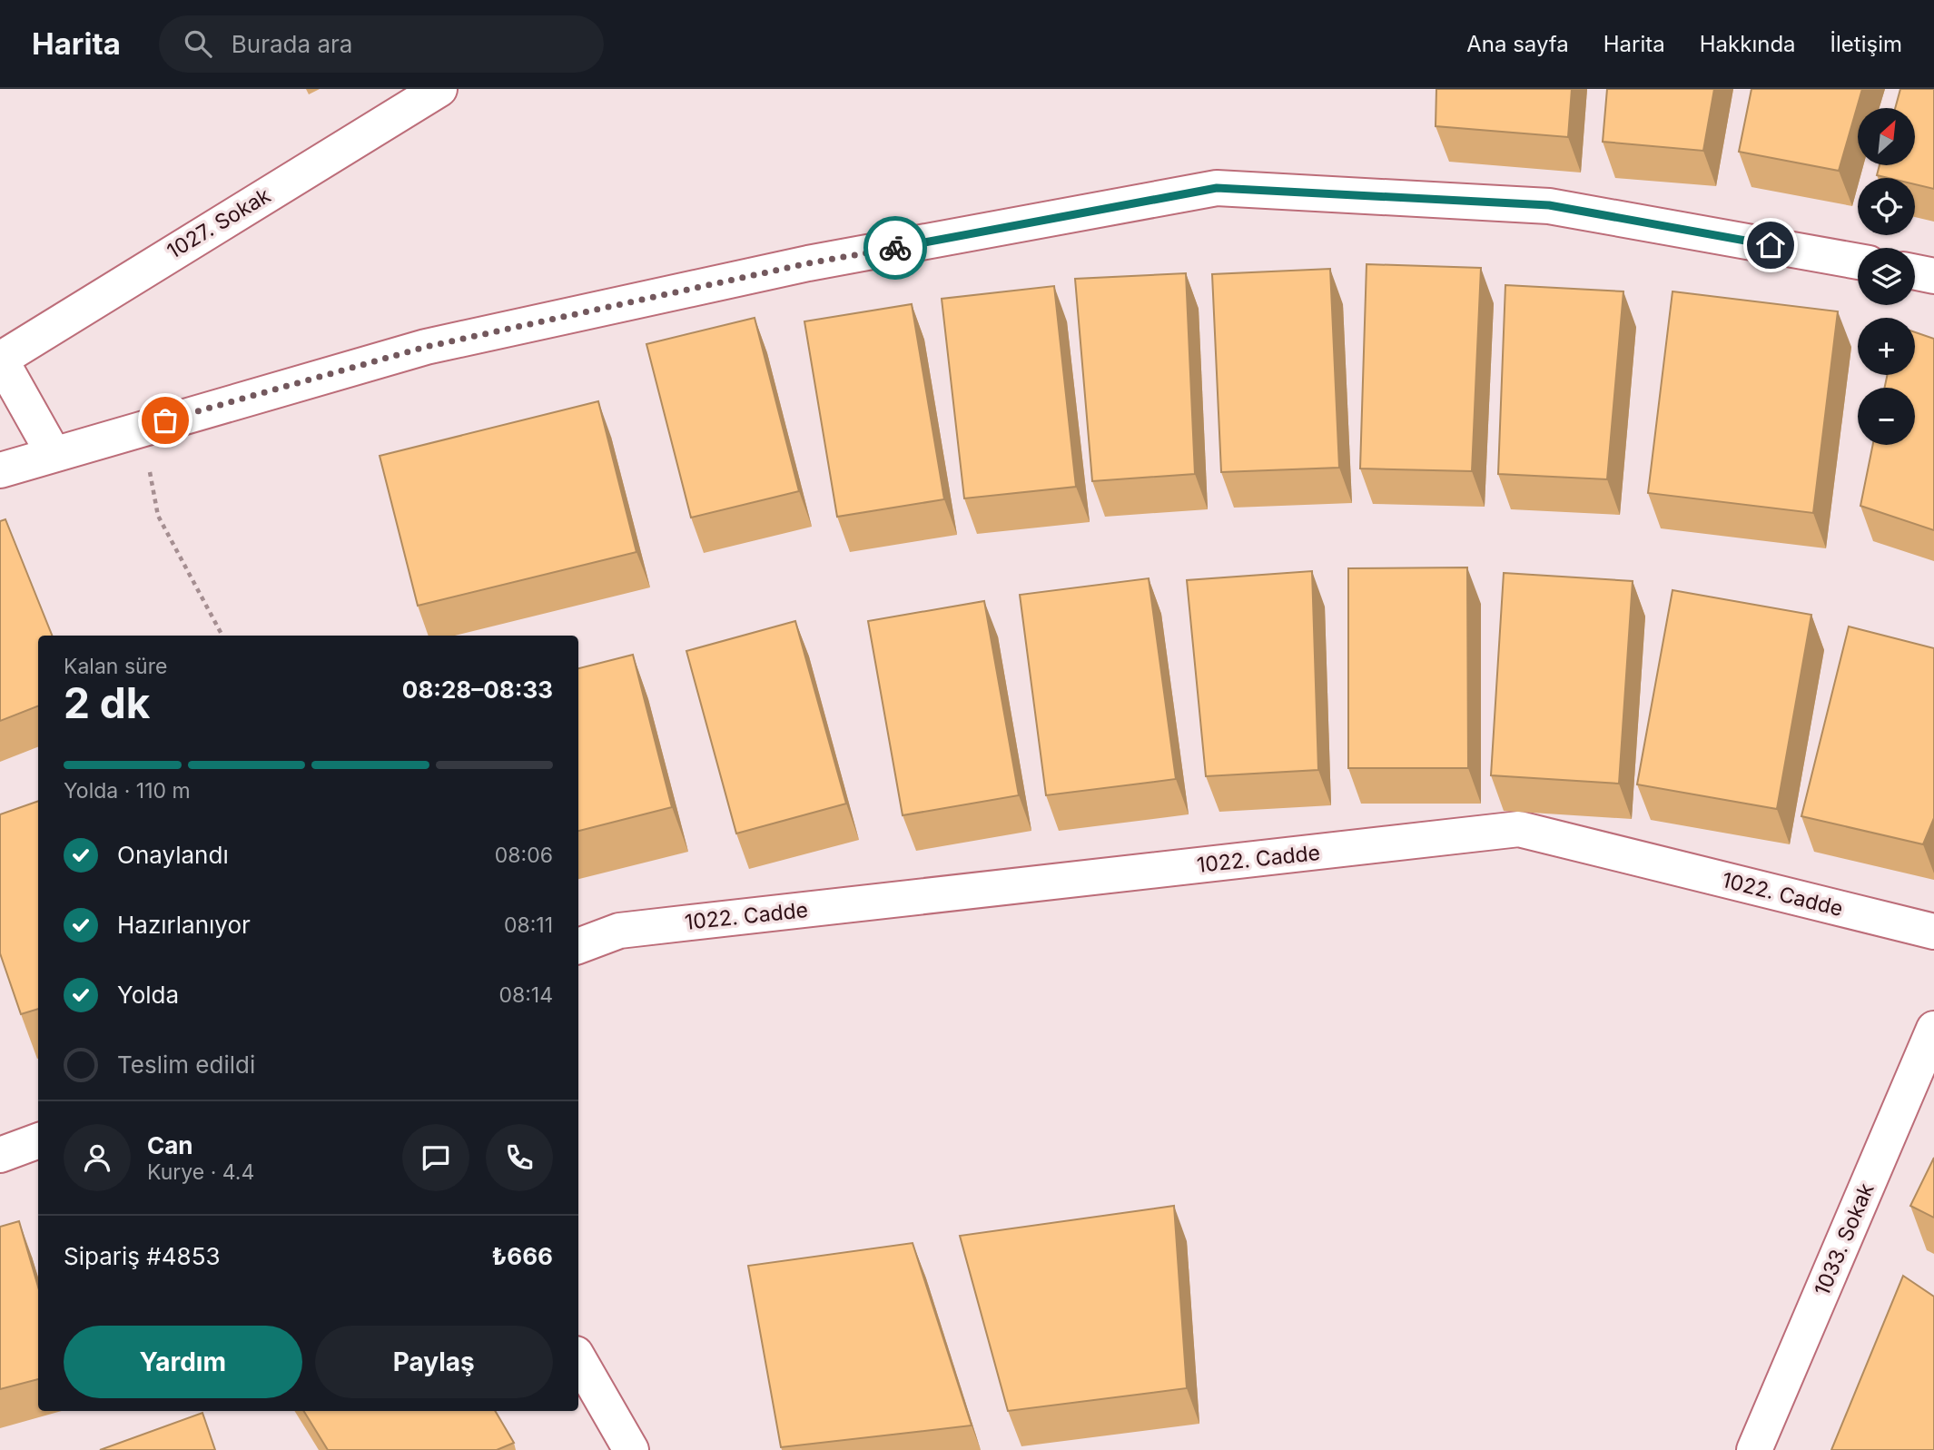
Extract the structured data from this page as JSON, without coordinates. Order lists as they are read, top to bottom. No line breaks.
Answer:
{"streets":{"street":["1027. Sokak","1022. Cadde","1033. Sokak"]},"north":"top right","page":{"header":"Harita","search":"Burada ara","nav":["Ana sayfa","Harita","Hakkında","İletişim"],"map_buttons":["+","−"],"heading":["2 dk","Kalan süre","08:28–08:33"],"panel":["Can","Kurye · 4.4","Sipariş #4853","₺666"],"bar":"Yolda · 110 m","list":[["Onaylandı","08:06"],["Hazırlanıyor","08:11"],["Yolda","08:14"],"Teslim edildi"],"buttons":["Yardım","Paylaş"]}}
